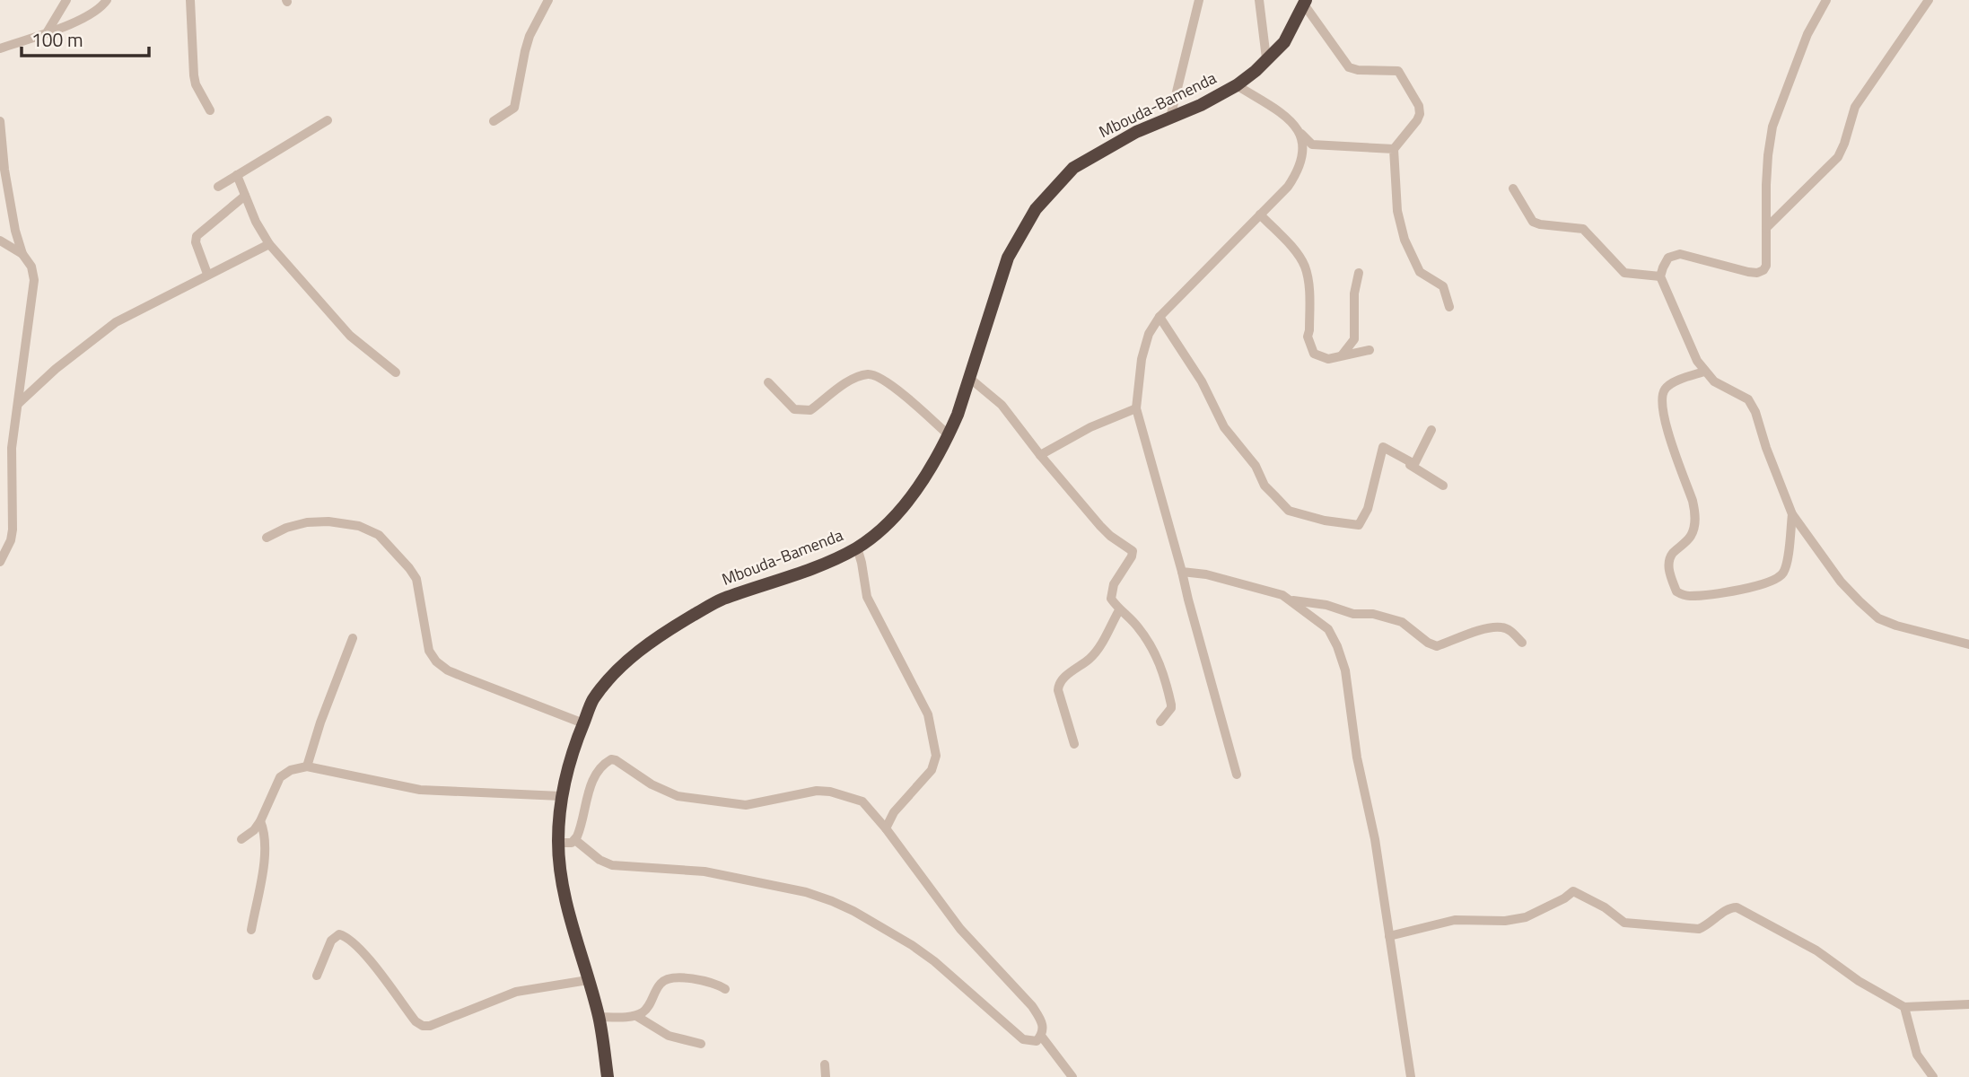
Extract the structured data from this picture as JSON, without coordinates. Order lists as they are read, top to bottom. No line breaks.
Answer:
{"streets":{"highway":["Mbouda-Bamenda"]},"scale_bar":"100 m"}
